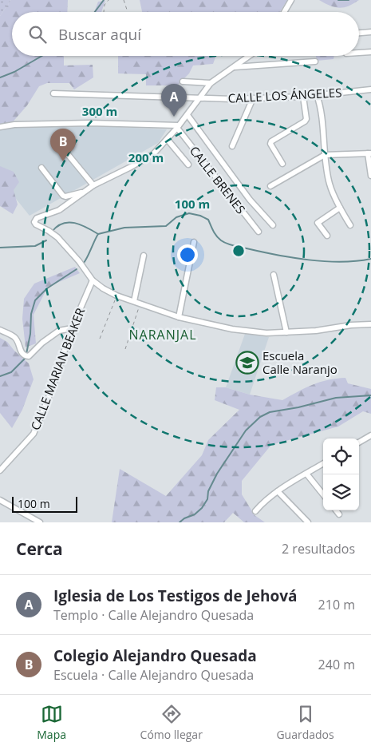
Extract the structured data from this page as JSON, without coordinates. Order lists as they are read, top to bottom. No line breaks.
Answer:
{"streets":{"street":["CALLE LOS ÁNGELES","CALLE BRENES","CALLE MARIAN BEAKER"]},"districts":["NARANJAL"],"places":{"school or university":["Escuela Calle Naranjo"]},"scale_bar":"100 m","page":{"search":"Buscar aquí","pins":["A","B"],"scale":"100 m","heading":["Cerca","2 resultados"],"list":[{"mark":"A","name":"Iglesia de Los Testigos de Jehová","note":"Templo · Calle Alejandro Quesada","value":"210 m"},{"mark":"B","name":"Colegio Alejandro Quesada","note":"Escuela · Calle Alejandro Quesada","value":"240 m"}],"nav":["Mapa","Cómo llegar","Guardados"]},"rings":["300 m","200 m","100 m"]}
